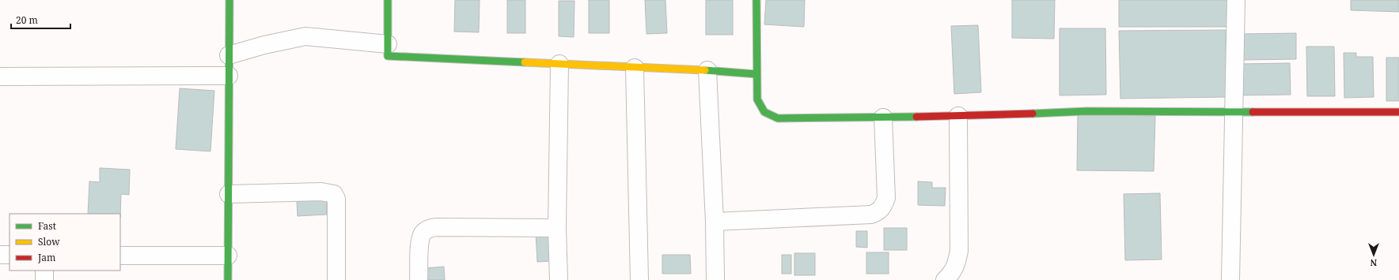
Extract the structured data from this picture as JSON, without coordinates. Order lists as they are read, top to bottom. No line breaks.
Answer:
{"legend":["Fast","Slow","Jam"],"scale_bar":"20 m","north":"bottom"}
